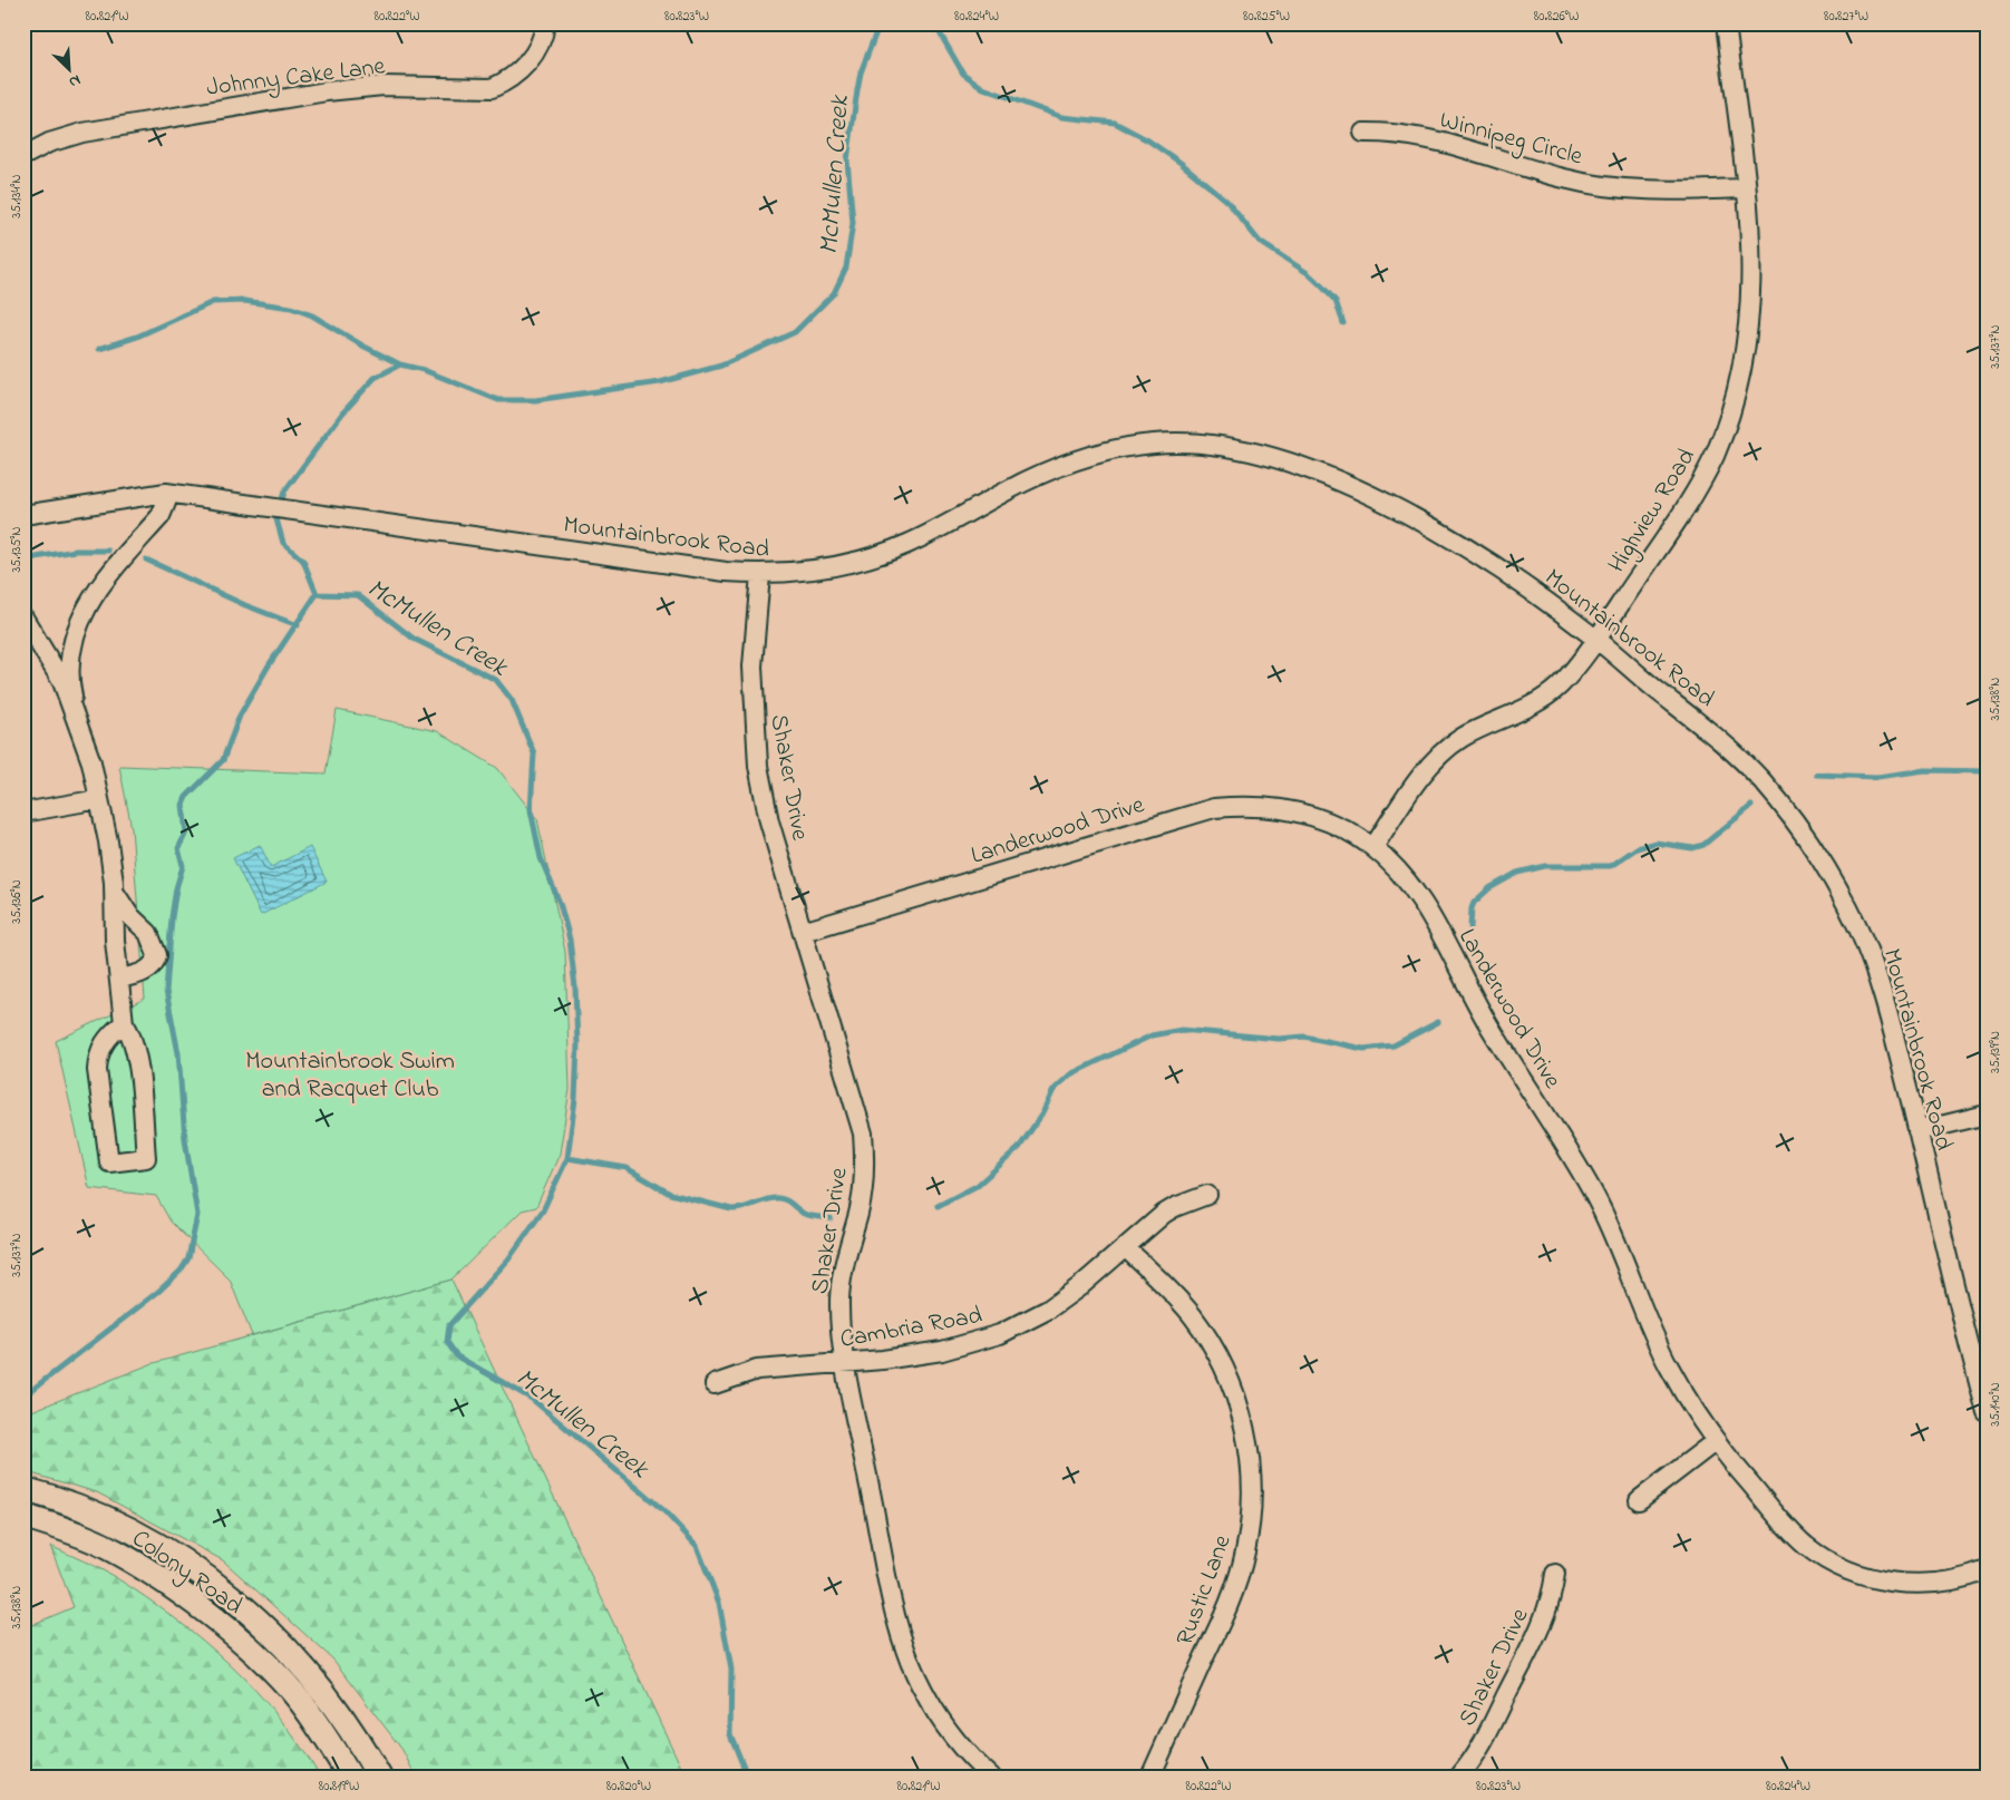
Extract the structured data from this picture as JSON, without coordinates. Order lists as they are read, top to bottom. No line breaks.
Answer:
{"streets":{"main road":["Colony Road"],"street":["Johnny Cake Lane","Winnipeg Circle","Highview Road","Mountainbrook Road","Shaker Drive","Landerwood Drive","Cambria Road","Rustic Lane"]},"crossings":[["Winnipeg Circle","Highview Road"],["Highview Road","Mountainbrook Road"],["Highview Road","Landerwood Drive"],["Mountainbrook Road","Shaker Drive"],["Shaker Drive","Landerwood Drive"],["Shaker Drive","Cambria Road"],["Cambria Road","Rustic Lane"]],"water":["McMullen Creek"],"parks":["Mountainbrook Swim and Racquet Club"],"north":"bottom right","coordinates":["80.821°W","80.822°W","80.823°W","80.824°W","80.825°W","80.826°W","80.827°W","35.134°N","35.137°N","35.135°N","35.138°N","35.136°N","35.139°N","35.140°N","80.819°W","80.820°W"]}
